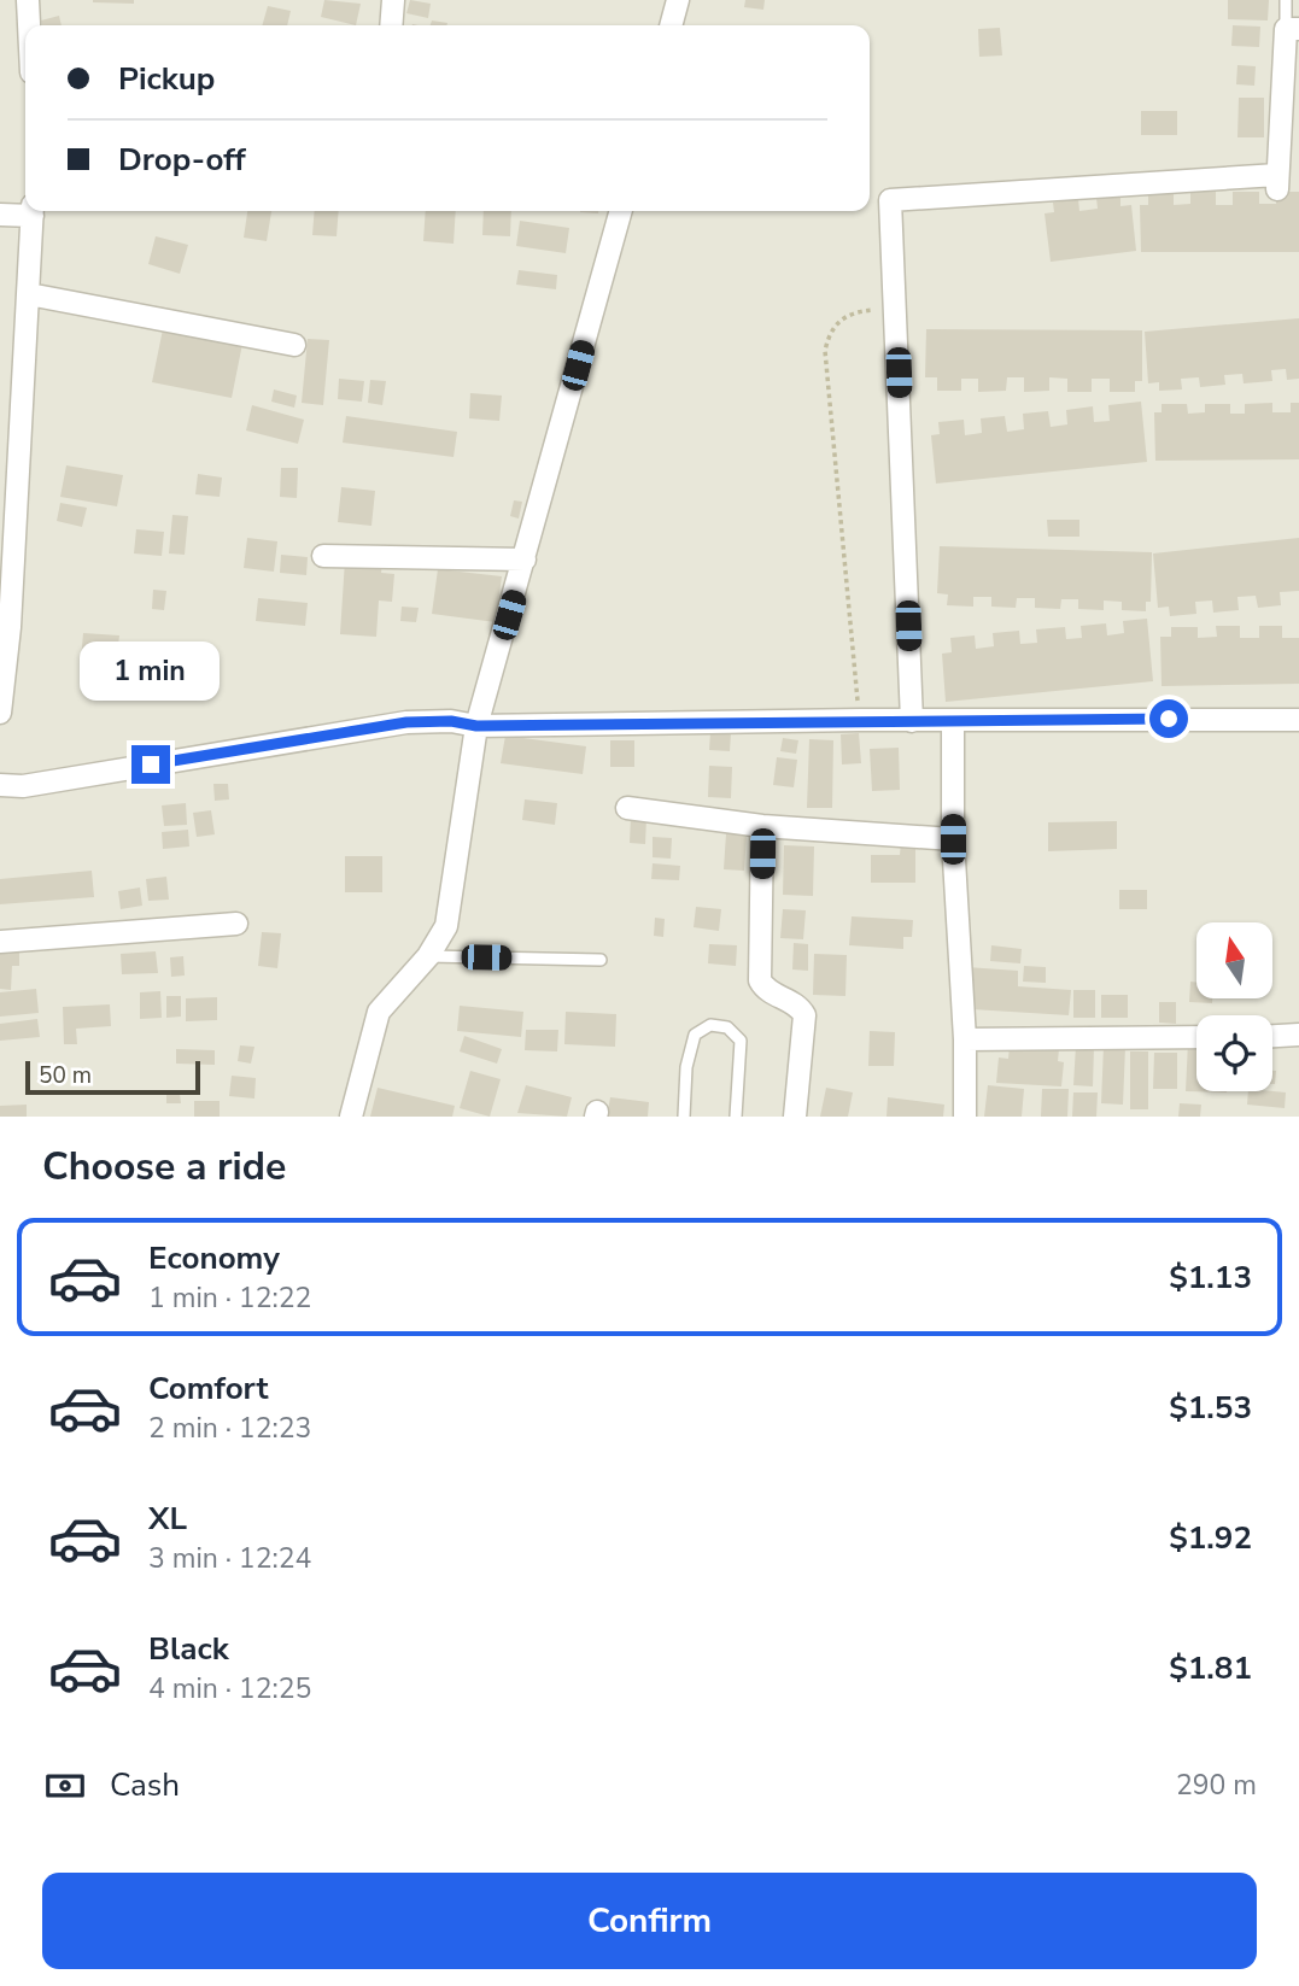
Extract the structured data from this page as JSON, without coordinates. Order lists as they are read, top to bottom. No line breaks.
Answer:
{"scale_bar":"50 m","north":"top","page":{"banner":["Pickup","Drop-off"],"bubble":"1 min","scale":"50 m","heading":"Choose a ride","list":[{"name":"Economy","note":"1 min · 12:22","value":"$1.13"},{"name":"Comfort","note":"2 min · 12:23","value":"$1.53"},{"name":"XL","note":"3 min · 12:24","value":"$1.92"},{"name":"Black","note":"4 min · 12:25","value":"$1.81"}],"pay":["Cash","290 m"],"buttons":"Confirm"}}
